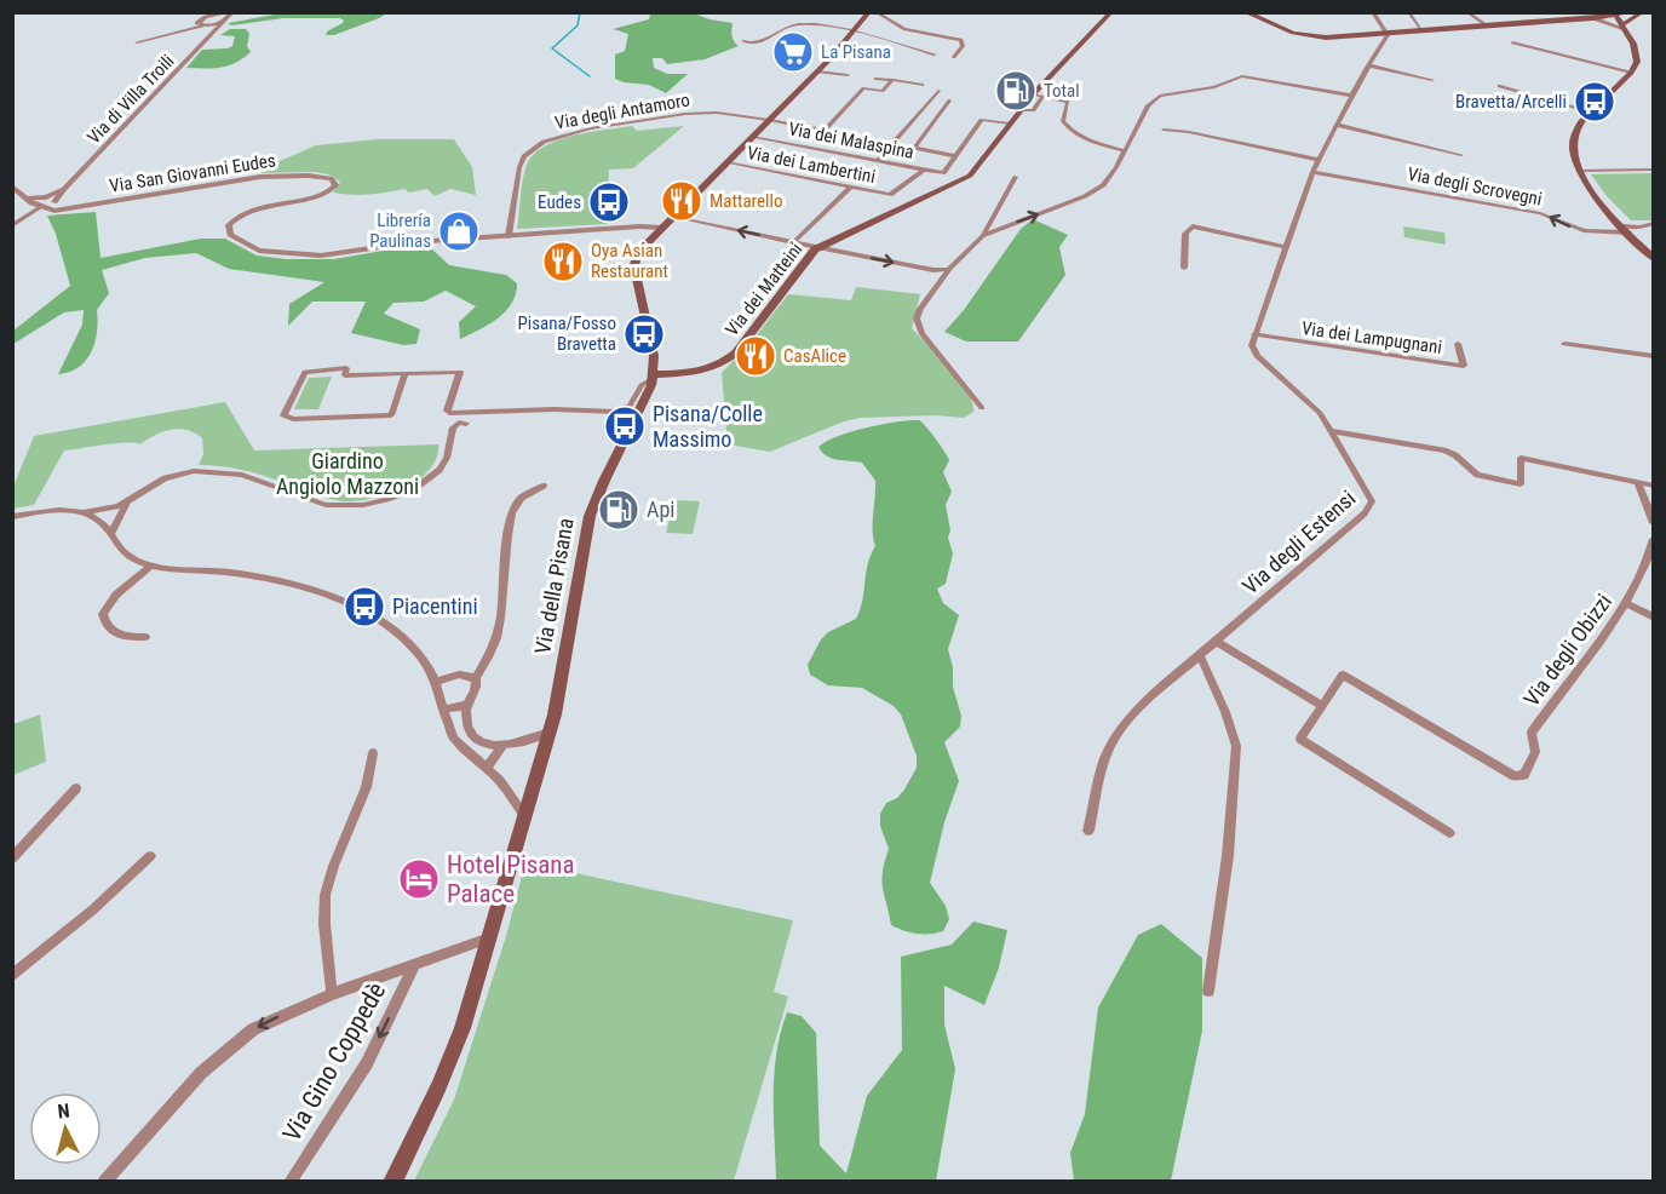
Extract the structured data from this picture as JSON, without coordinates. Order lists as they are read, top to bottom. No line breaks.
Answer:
{"streets":{"main road":["Via dei Matteini","Via della Pisana"],"street":["Via di Villa Troili","Via degli Antamoro","Via dei Malaspina","Via dei Lambertini","Via San Giovanni Eudes","Via degli Scrovegni","Via dei Lampugnani","Via degli Estensi","Via degli Obizzi","Via Gino Coppedè"]},"crossings":[["Via di Villa Troili","Via San Giovanni Eudes"],["Via degli Antamoro","Via dei Malaspina"],["Via degli Antamoro","Via San Giovanni Eudes"],["Via dei Malaspina","Via dei Lambertini"],["Via dei Matteini","Via della Pisana"],["Via dei Lampugnani","Via degli Estensi"]],"one_way":["Via Gino Coppedè"],"parks":["Giardino Angiolo Mazzoni"],"places":{"supermarket":["La Pisana"],"fuel station":["Total","Api"],"bus stop":["Bravetta/Arcelli","Eudes","Pisana/Fosso Bravetta","Pisana/Colle Massimo","Piacentini"],"restaurant":["Mattarello","Oya Asian Restaurant","CasAlice"],"shop":["Librería Paulinas"],"hotel":["Hotel Pisana Palace"]},"north":"top"}
